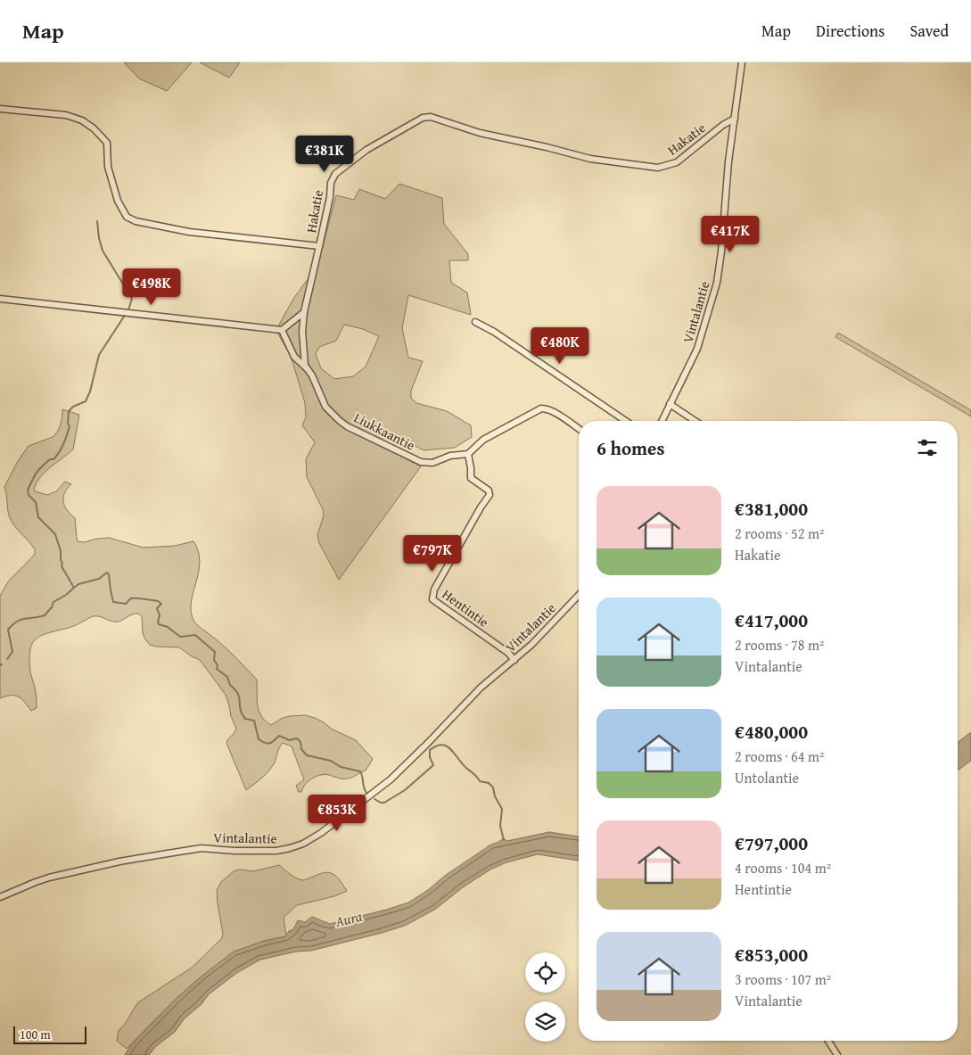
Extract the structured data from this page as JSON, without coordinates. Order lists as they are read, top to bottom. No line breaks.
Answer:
{"streets":{"street":["Hakatie","Vintalantie","Liukkaantie","Hentintie"]},"crossings":[["Hakatie","Vintalantie"],["Hakatie","Liukkaantie"],["Vintalantie","Hentintie"],["Liukkaantie","Hentintie"]],"water":["Aura"],"scale_bar":"100 m","page":{"header":"Map","nav":["Map","Directions","Saved"],"price":["€381K","€417K","€498K","€480K","€797K","€853K"],"heading":"6 homes","list":[{"name":"€381,000","note":"2 rooms · 52 m² · Hakatie"},{"name":"€417,000","note":"2 rooms · 78 m² · Vintalantie"},{"name":"€480,000","note":"2 rooms · 64 m² · Untolantie"},{"name":"€797,000","note":"4 rooms · 104 m² · Hentintie"},{"name":"€853,000","note":"3 rooms · 107 m² · Vintalantie"}],"scale":"100 m"}}
